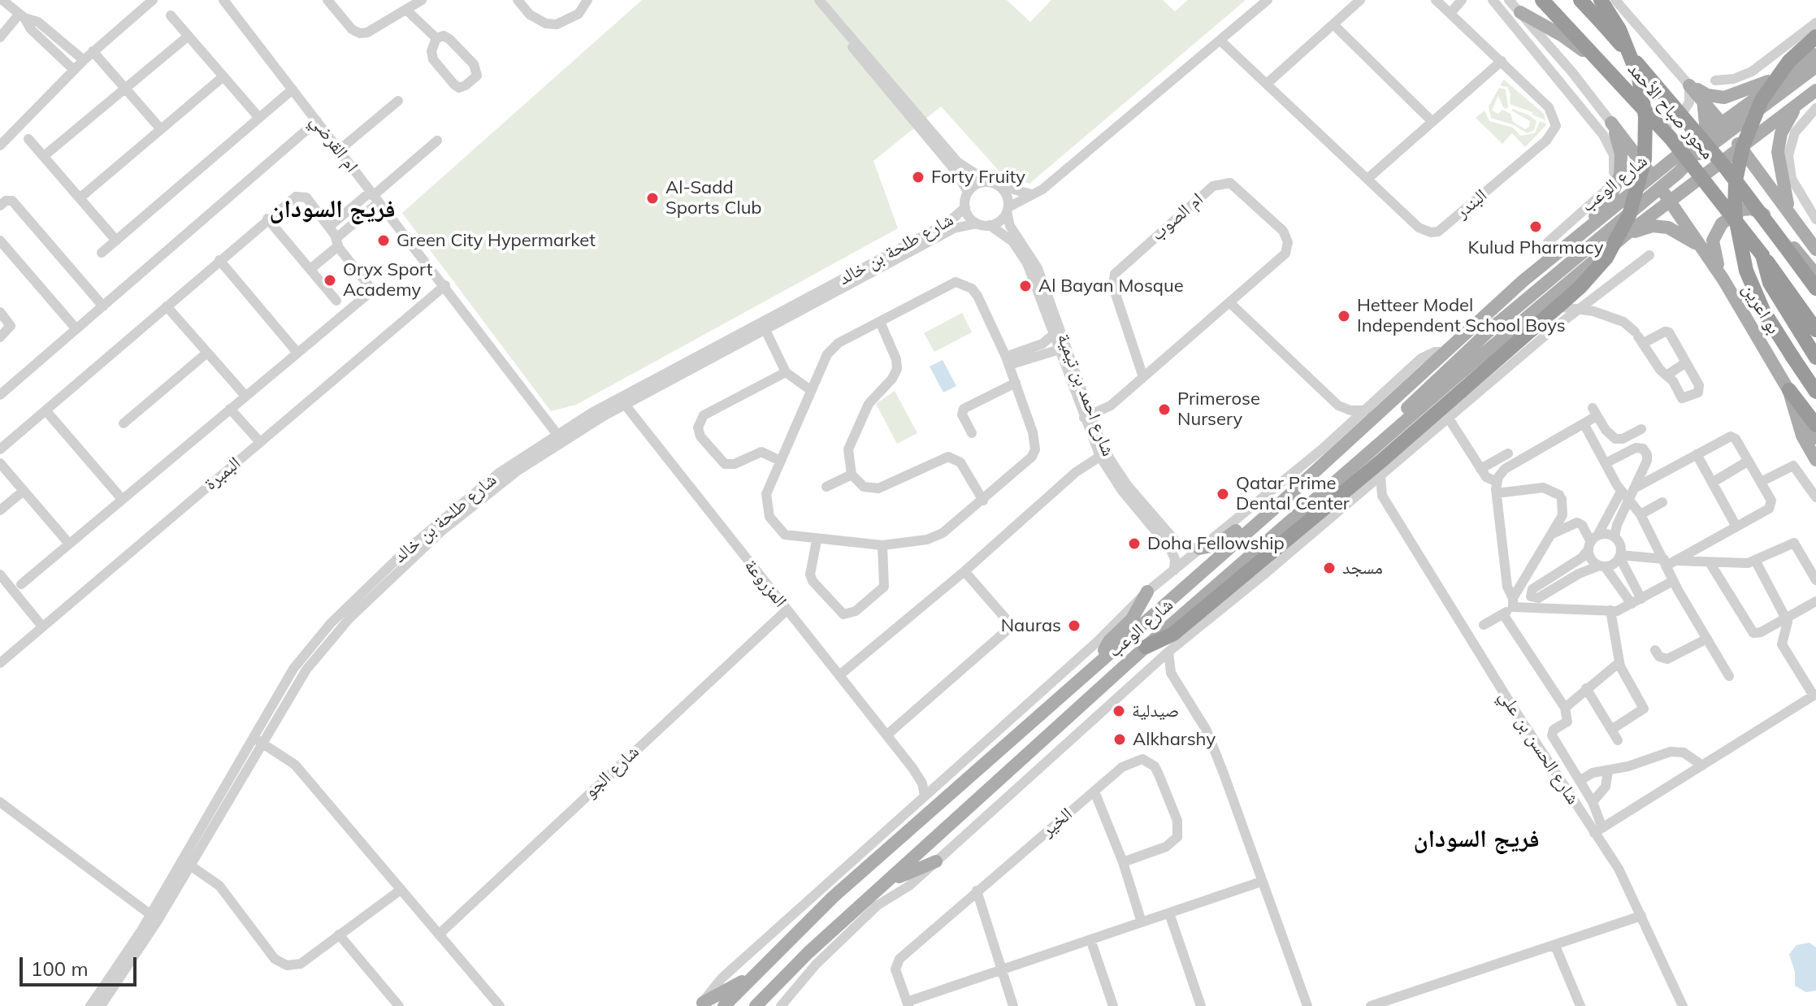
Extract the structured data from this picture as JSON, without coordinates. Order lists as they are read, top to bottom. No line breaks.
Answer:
{"streets":{"highway":["محور صباح الأحمد"],"main road":["شارع الوعب","بو اعرين"],"street":["ام القرضي","البندر","ام الصوب","شارع طلحة بن خالد","شارع احمد بن تيمية","البمبرة","المزروعة","شارع الحسن بن علي","شارع الجو","الخير"]},"crossings":[["محور صباح الأحمد","شارع الوعب"],["ام القرضي","شارع طلحة بن خالد"],["ام القرضي","البمبرة"],["شارع الوعب","بو اعرين"],["شارع الوعب","شارع احمد بن تيمية"],["شارع الوعب","المزروعة"],["شارع الوعب","شارع الحسن بن علي"],["ام الصوب","شارع احمد بن تيمية"],["شارع طلحة بن خالد","شارع احمد بن تيمية"],["شارع طلحة بن خالد","المزروعة"],["المزروعة","شارع الجو"]],"districts":["فريج السودان","فريج السودان"],"places":["Forty Fruity","Al-Sadd Sports Club","Kulud Pharmacy","Green City Hypermarket","Oryx Sport Academy","Al Bayan Mosque","Hetteer Model Independent School Boys","Primerose Nursery","Qatar Prime Dental Center","Doha Fellowship","مسجد","Nauras","صيدلية","Alkharshy"],"scale_bar":"100 m"}
